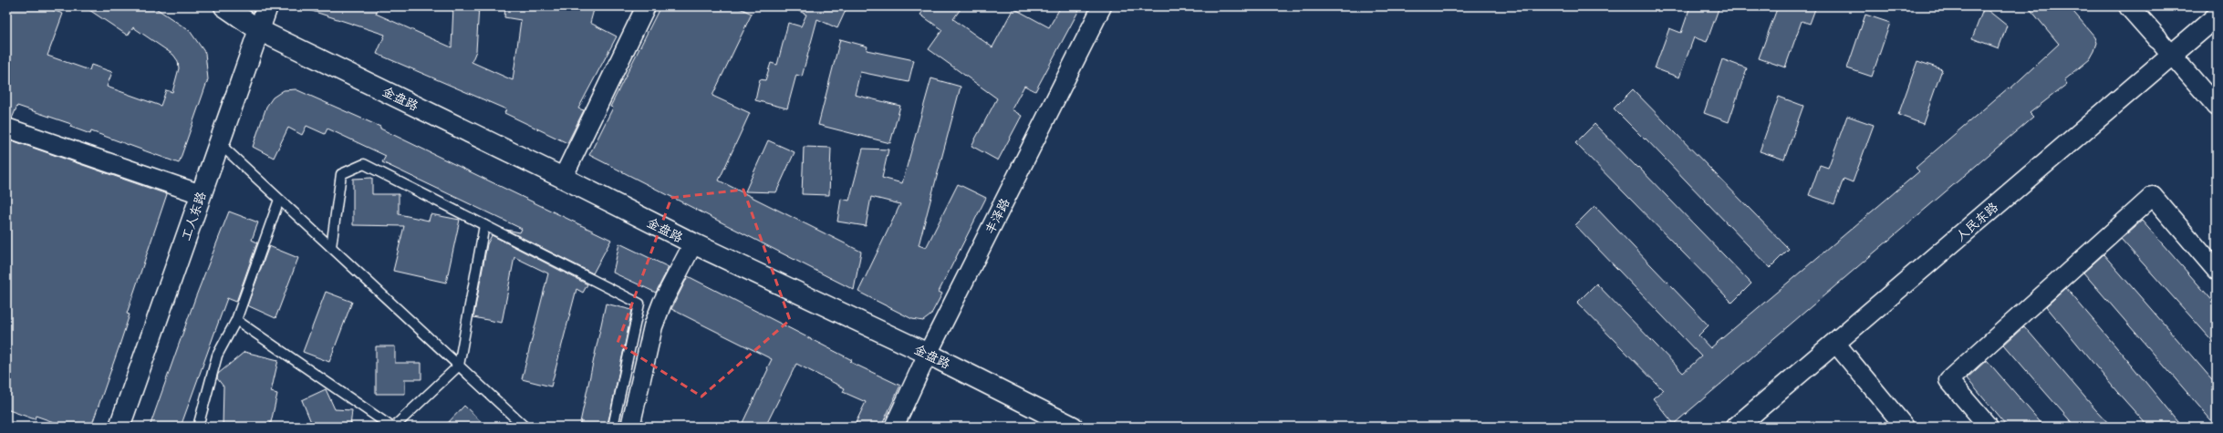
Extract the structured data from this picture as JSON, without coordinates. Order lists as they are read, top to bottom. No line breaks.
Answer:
{"streets":{"main road":["金盘路","工人东路","人民东路"],"street":["丰泽路"]},"crossings":[["金盘路","工人东路"],["金盘路","丰泽路"]]}
